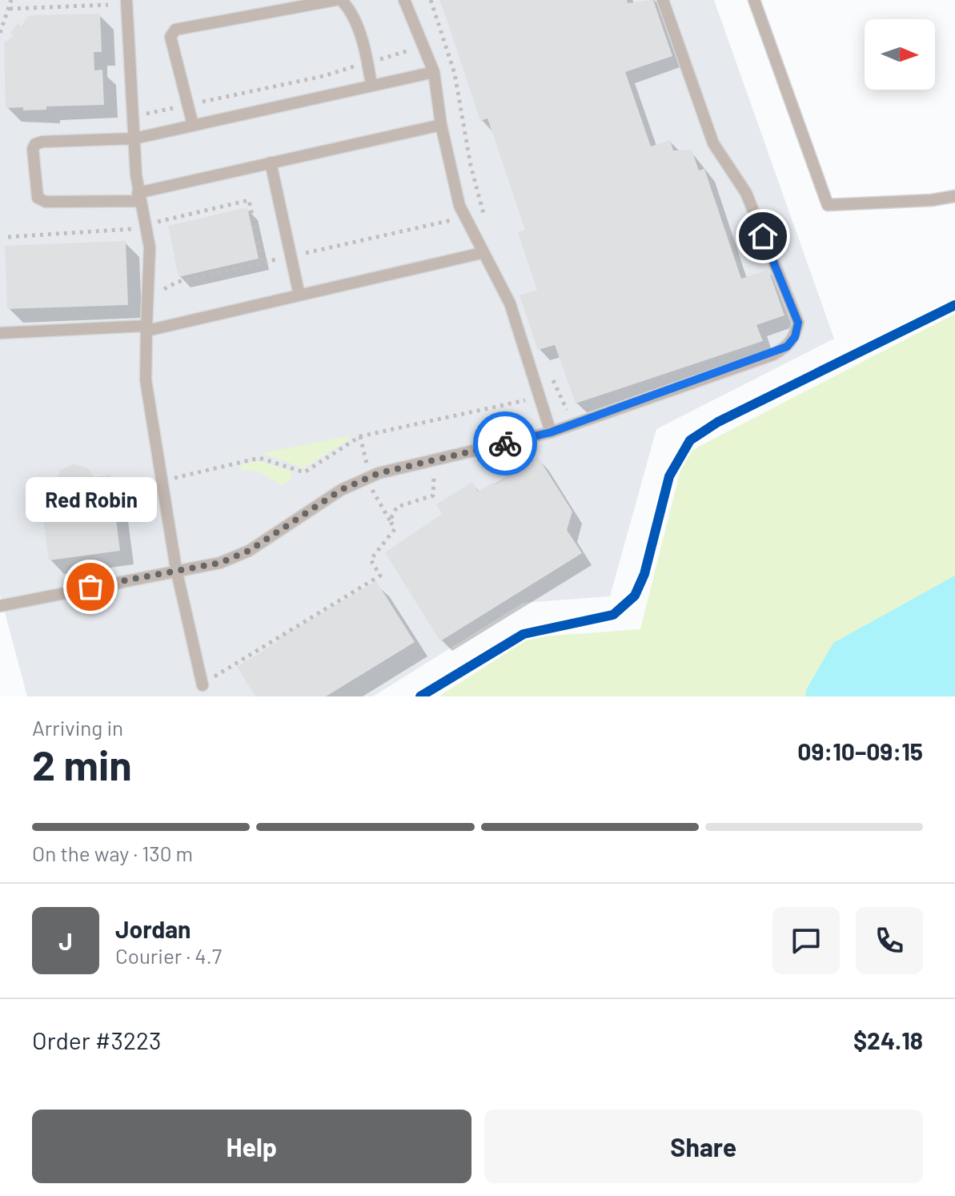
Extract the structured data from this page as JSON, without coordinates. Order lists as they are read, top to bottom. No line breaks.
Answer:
{"places":["Red Robin"],"north":"right","page":{"bubble":"Red Robin","heading":["2 min","Arriving in","09:10–09:15"],"panel":["Jordan","Courier · 4.7","Order #3223","$24.18"],"bar":"On the way · 130 m","round":"J","buttons":["Help","Share"]}}
